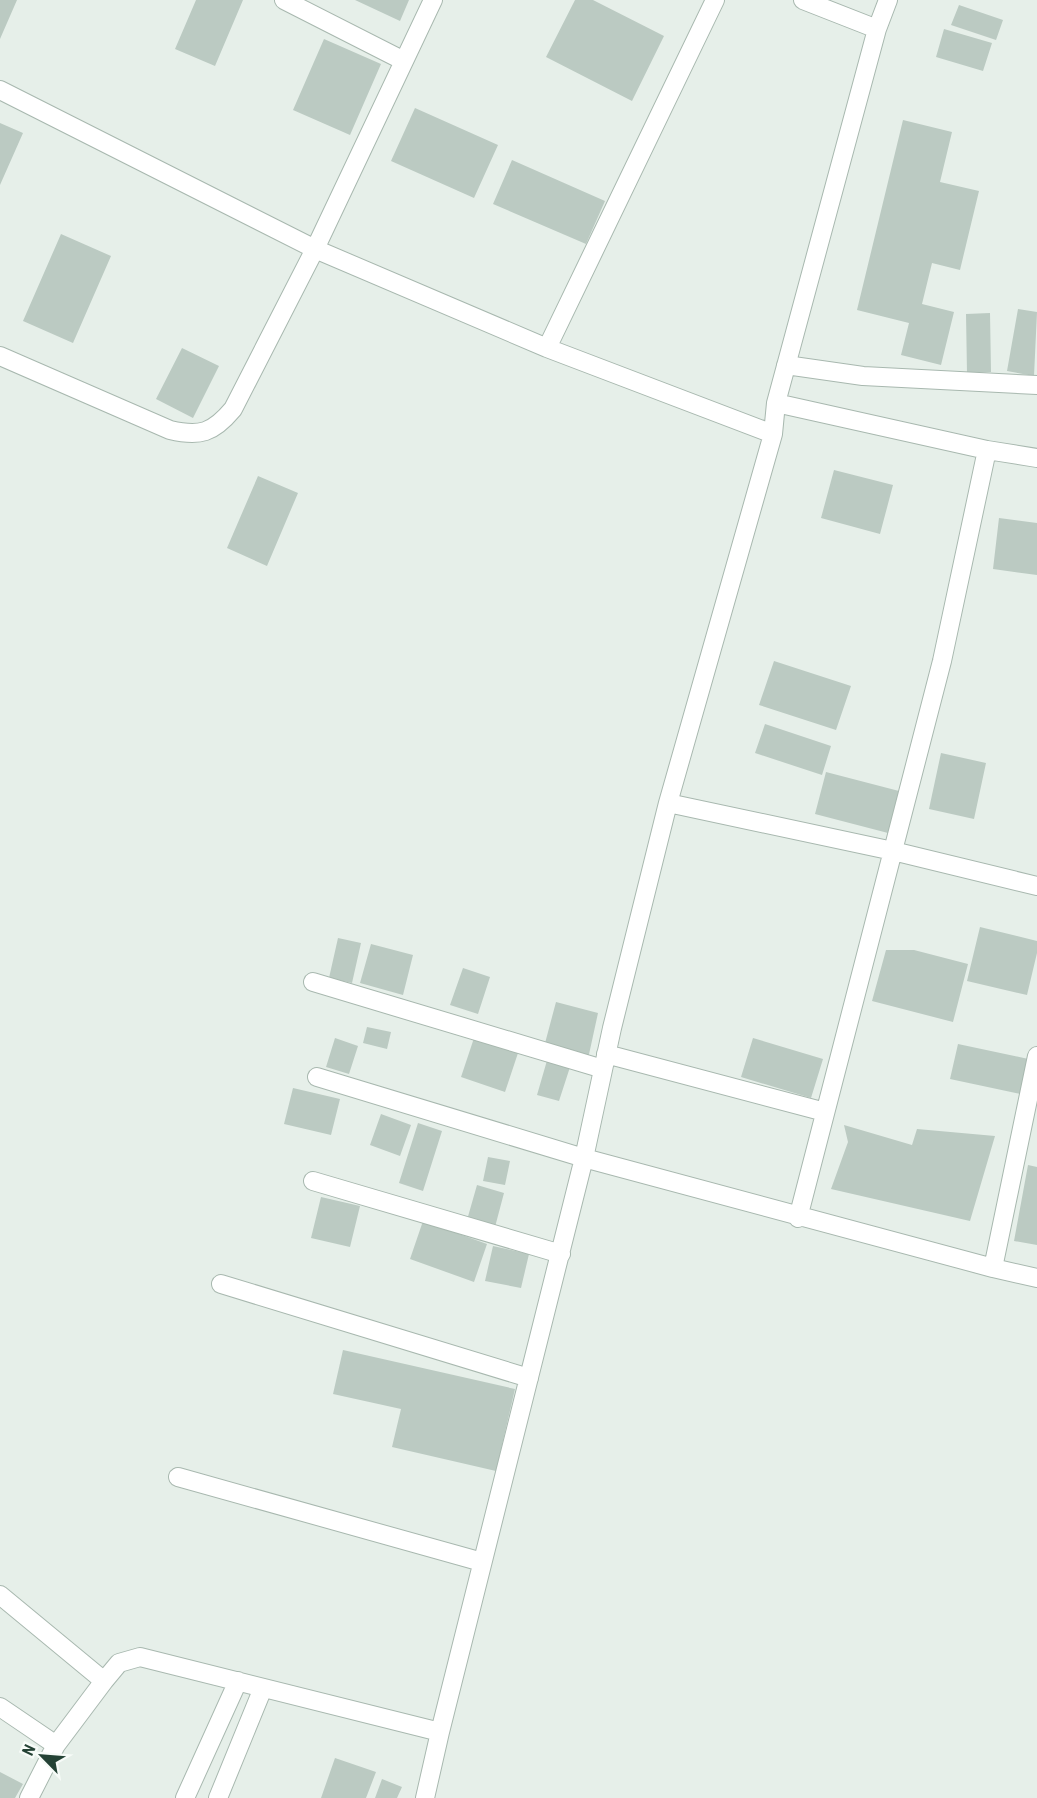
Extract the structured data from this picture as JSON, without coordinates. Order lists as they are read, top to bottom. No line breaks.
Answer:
{"north":"top left"}
